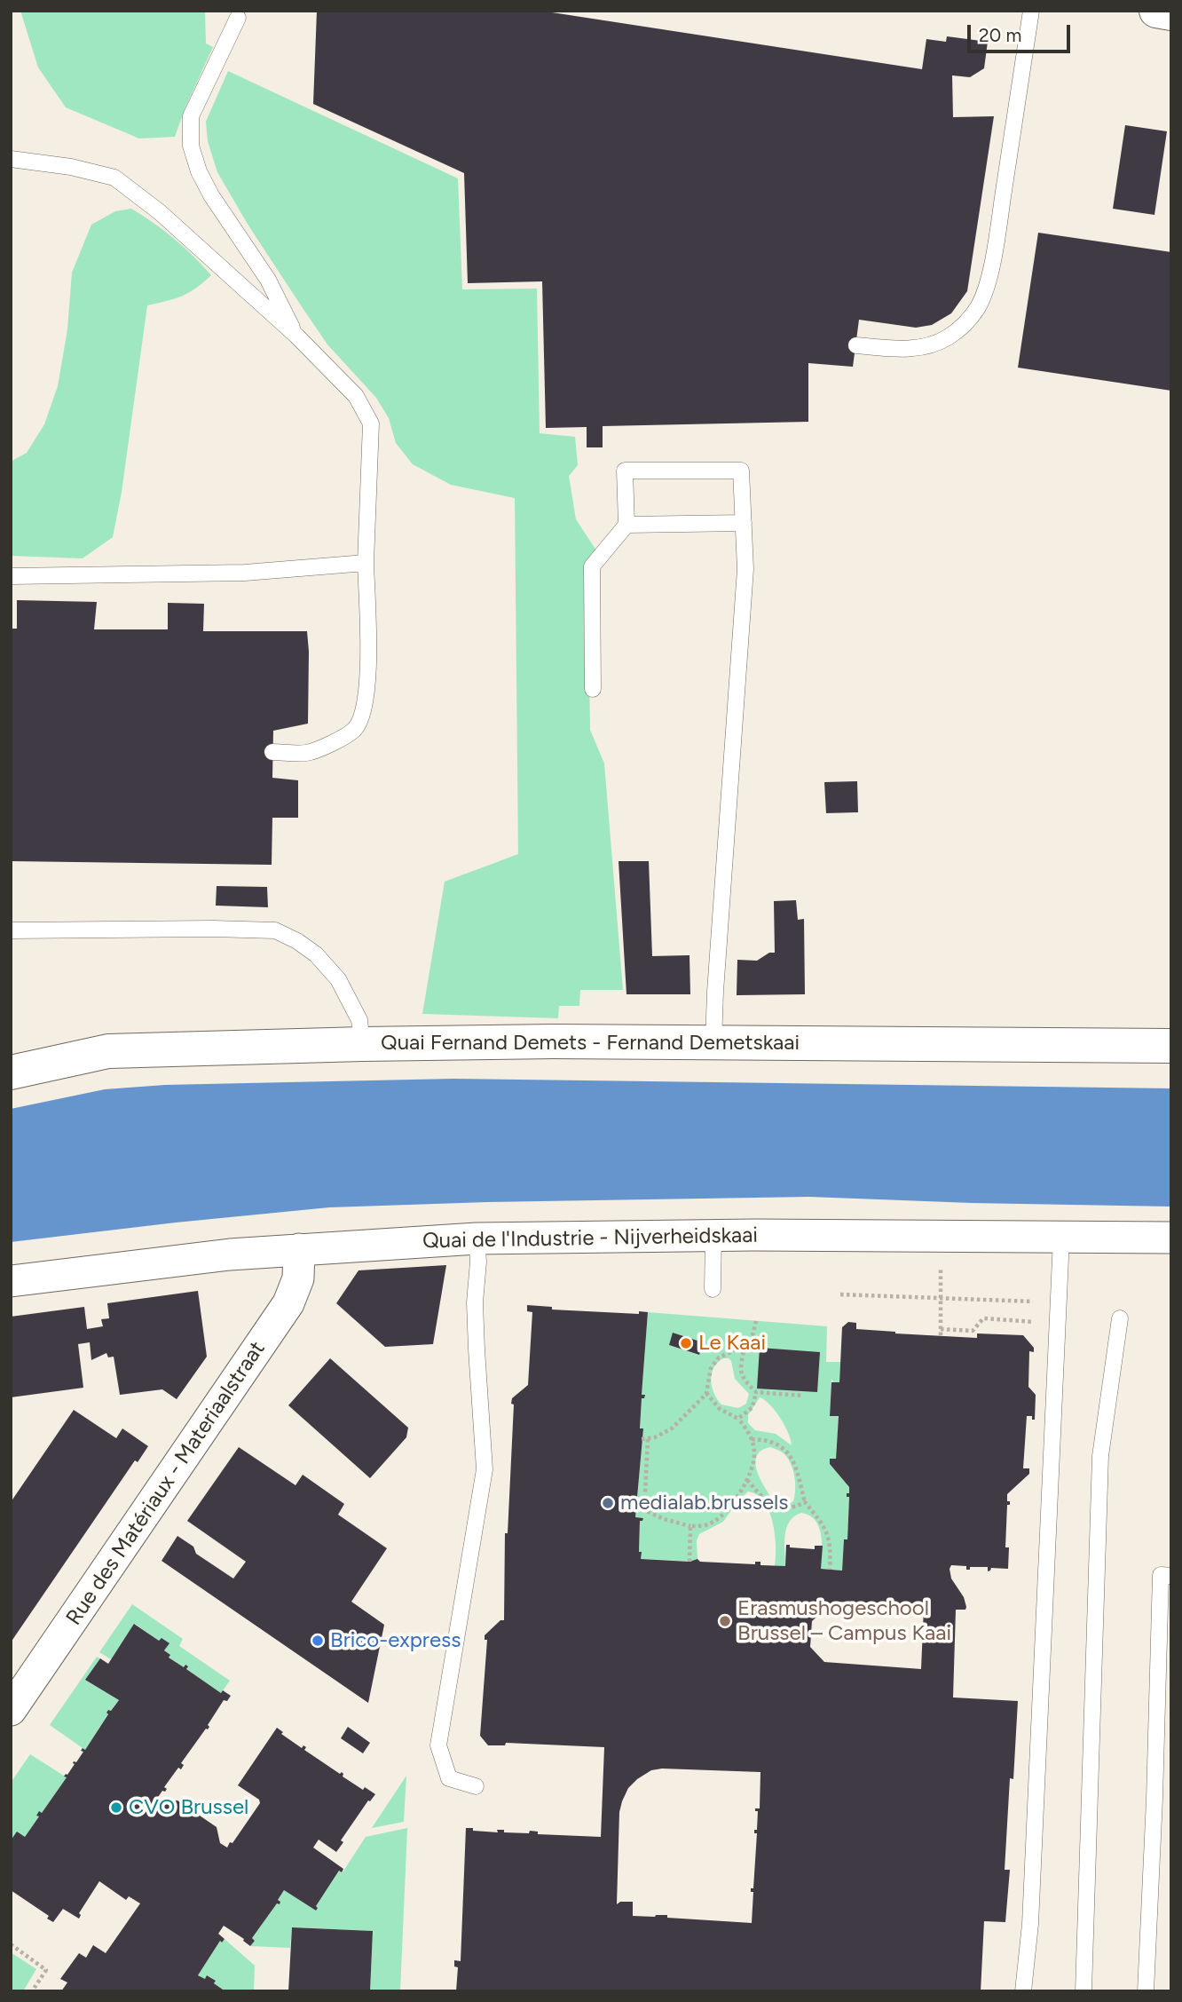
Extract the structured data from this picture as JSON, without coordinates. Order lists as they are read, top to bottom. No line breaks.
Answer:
{"streets":{"street":["Quai Fernand Demets - Fernand Demetskaai","Quai de l'Industrie - Nijverheidskaai","Rue des Matériaux - Materiaalstraat"]},"crossings":[["Quai de l'Industrie - Nijverheidskaai","Rue des Matériaux - Materiaalstraat"]],"places":["Le Kaai","medialab.brussels","Erasmushogeschool Brussel – Campus Kaai","Brico-express","CVO Brussel"],"scale_bar":"20 m"}
